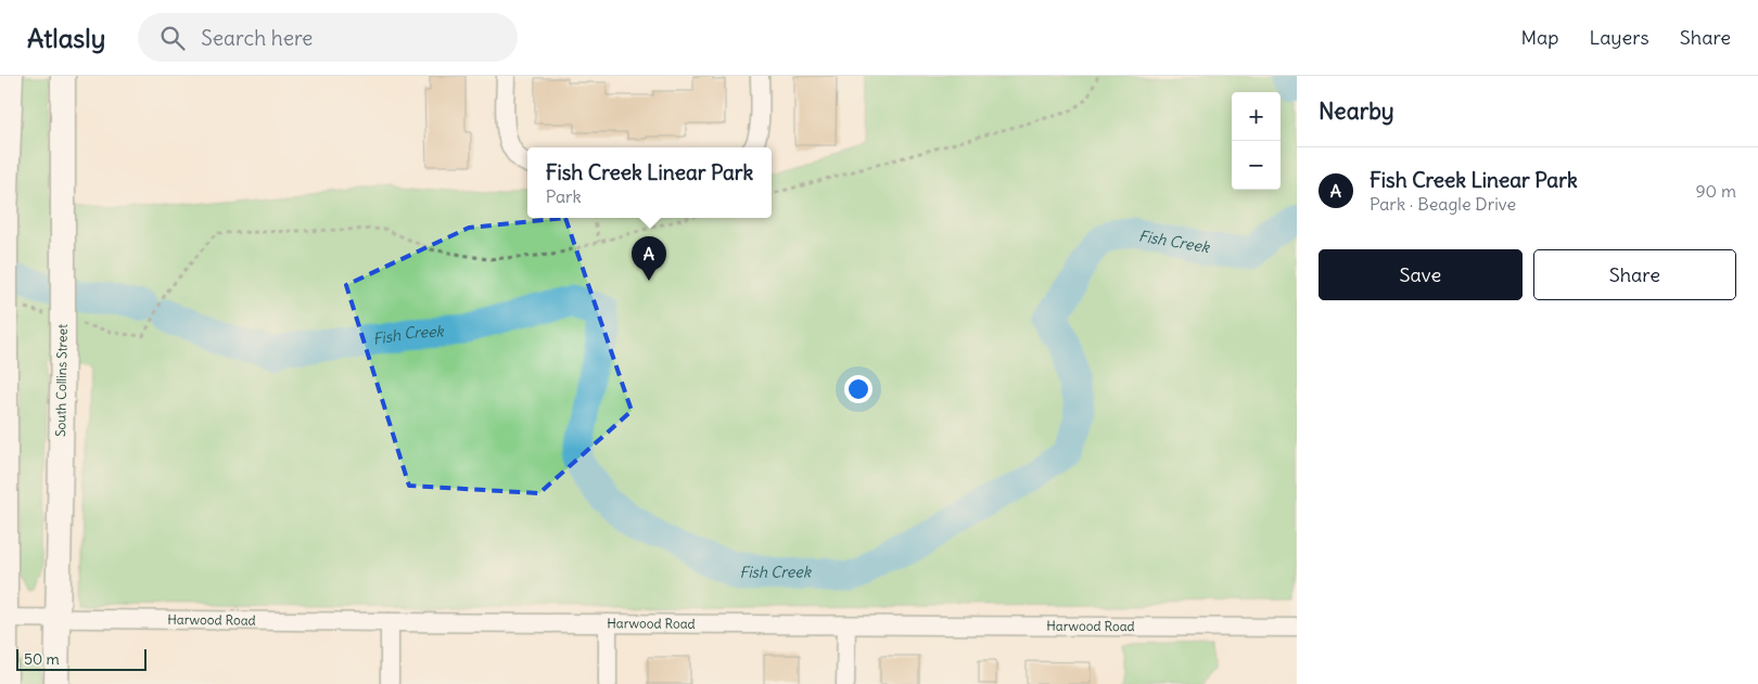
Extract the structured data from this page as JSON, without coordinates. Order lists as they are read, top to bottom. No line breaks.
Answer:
{"streets":{"main road":["South Collins Street"],"street":["Harwood Road"]},"crossings":[["South Collins Street","Harwood Road"]],"water":["Fish Creek"],"scale_bar":"50 m","page":{"header":"Atlasly","search":"Search here","nav":["Map","Layers","Share"],"heading":"Nearby","map_buttons":["+","−"],"list":[{"mark":"A","name":"Fish Creek Linear Park","note":"Park · Beagle Drive","value":"90 m"}],"popup":["Fish Creek Linear Park","Park"],"buttons":["Save","Share"],"pins":"A","scale":"50 m"}}
